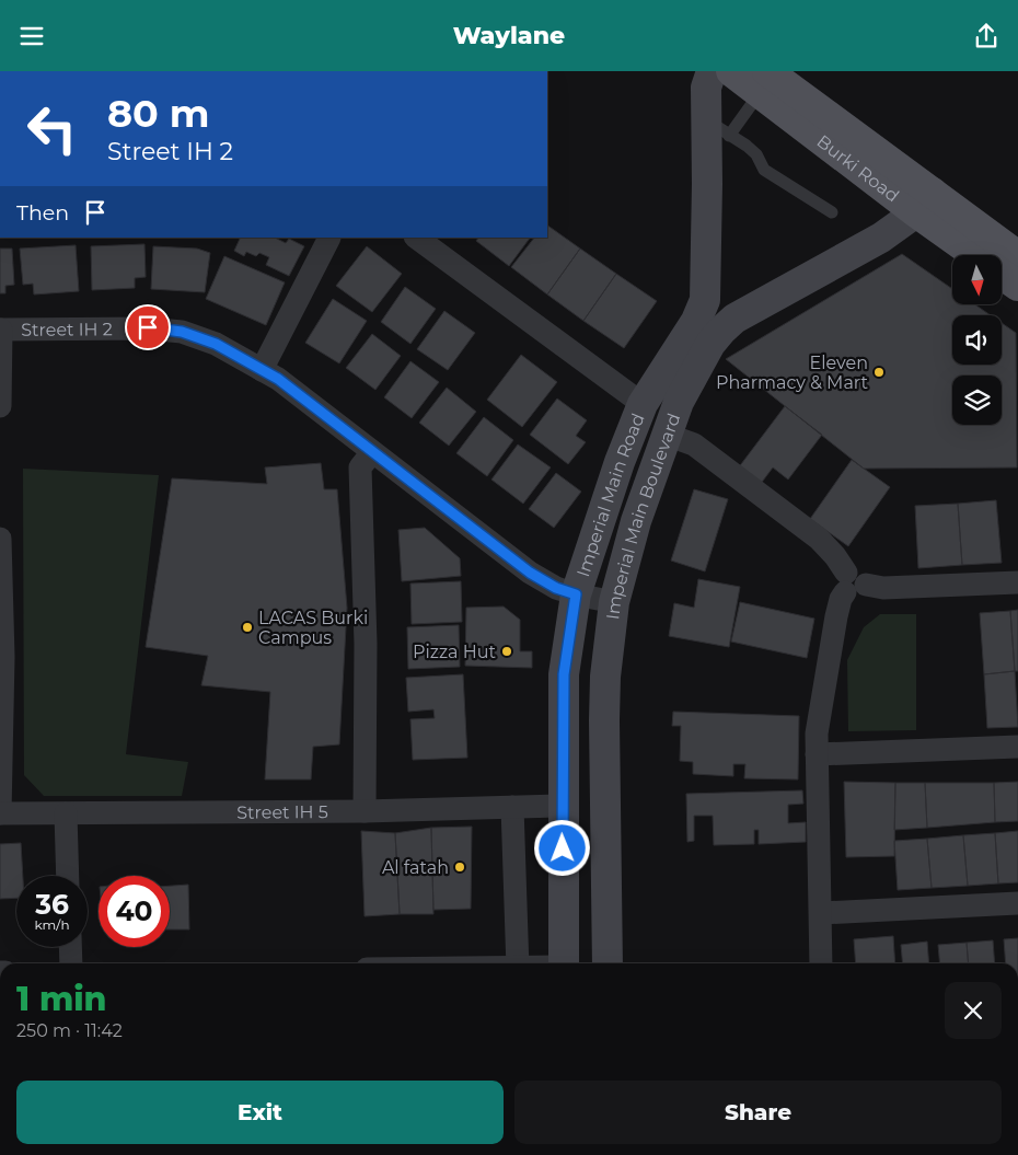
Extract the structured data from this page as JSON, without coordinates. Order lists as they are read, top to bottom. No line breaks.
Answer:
{"streets":{"main road":["Burki Road"],"street":["Street IH 2","Imperial Main Road","Imperial Main Boulevard","Street IH 5"]},"crossings":[["Burki Road","Imperial Main Boulevard"],["Street IH 2","Imperial Main Road"],["Street IH 2","Imperial Main Boulevard"],["Imperial Main Road","Street IH 5"]],"places":["Eleven Pharmacy & Mart","LACAS Burki Campus","Pizza Hut","Al fatah"],"north":"bottom","page":{"header":"Waylane","turn":["80 m","Street IH 2"],"then":"Then","speed":"36 km/h","limit":"40","heading":["1 min","250 m · 11:42"],"buttons":["Exit","Share"]}}
